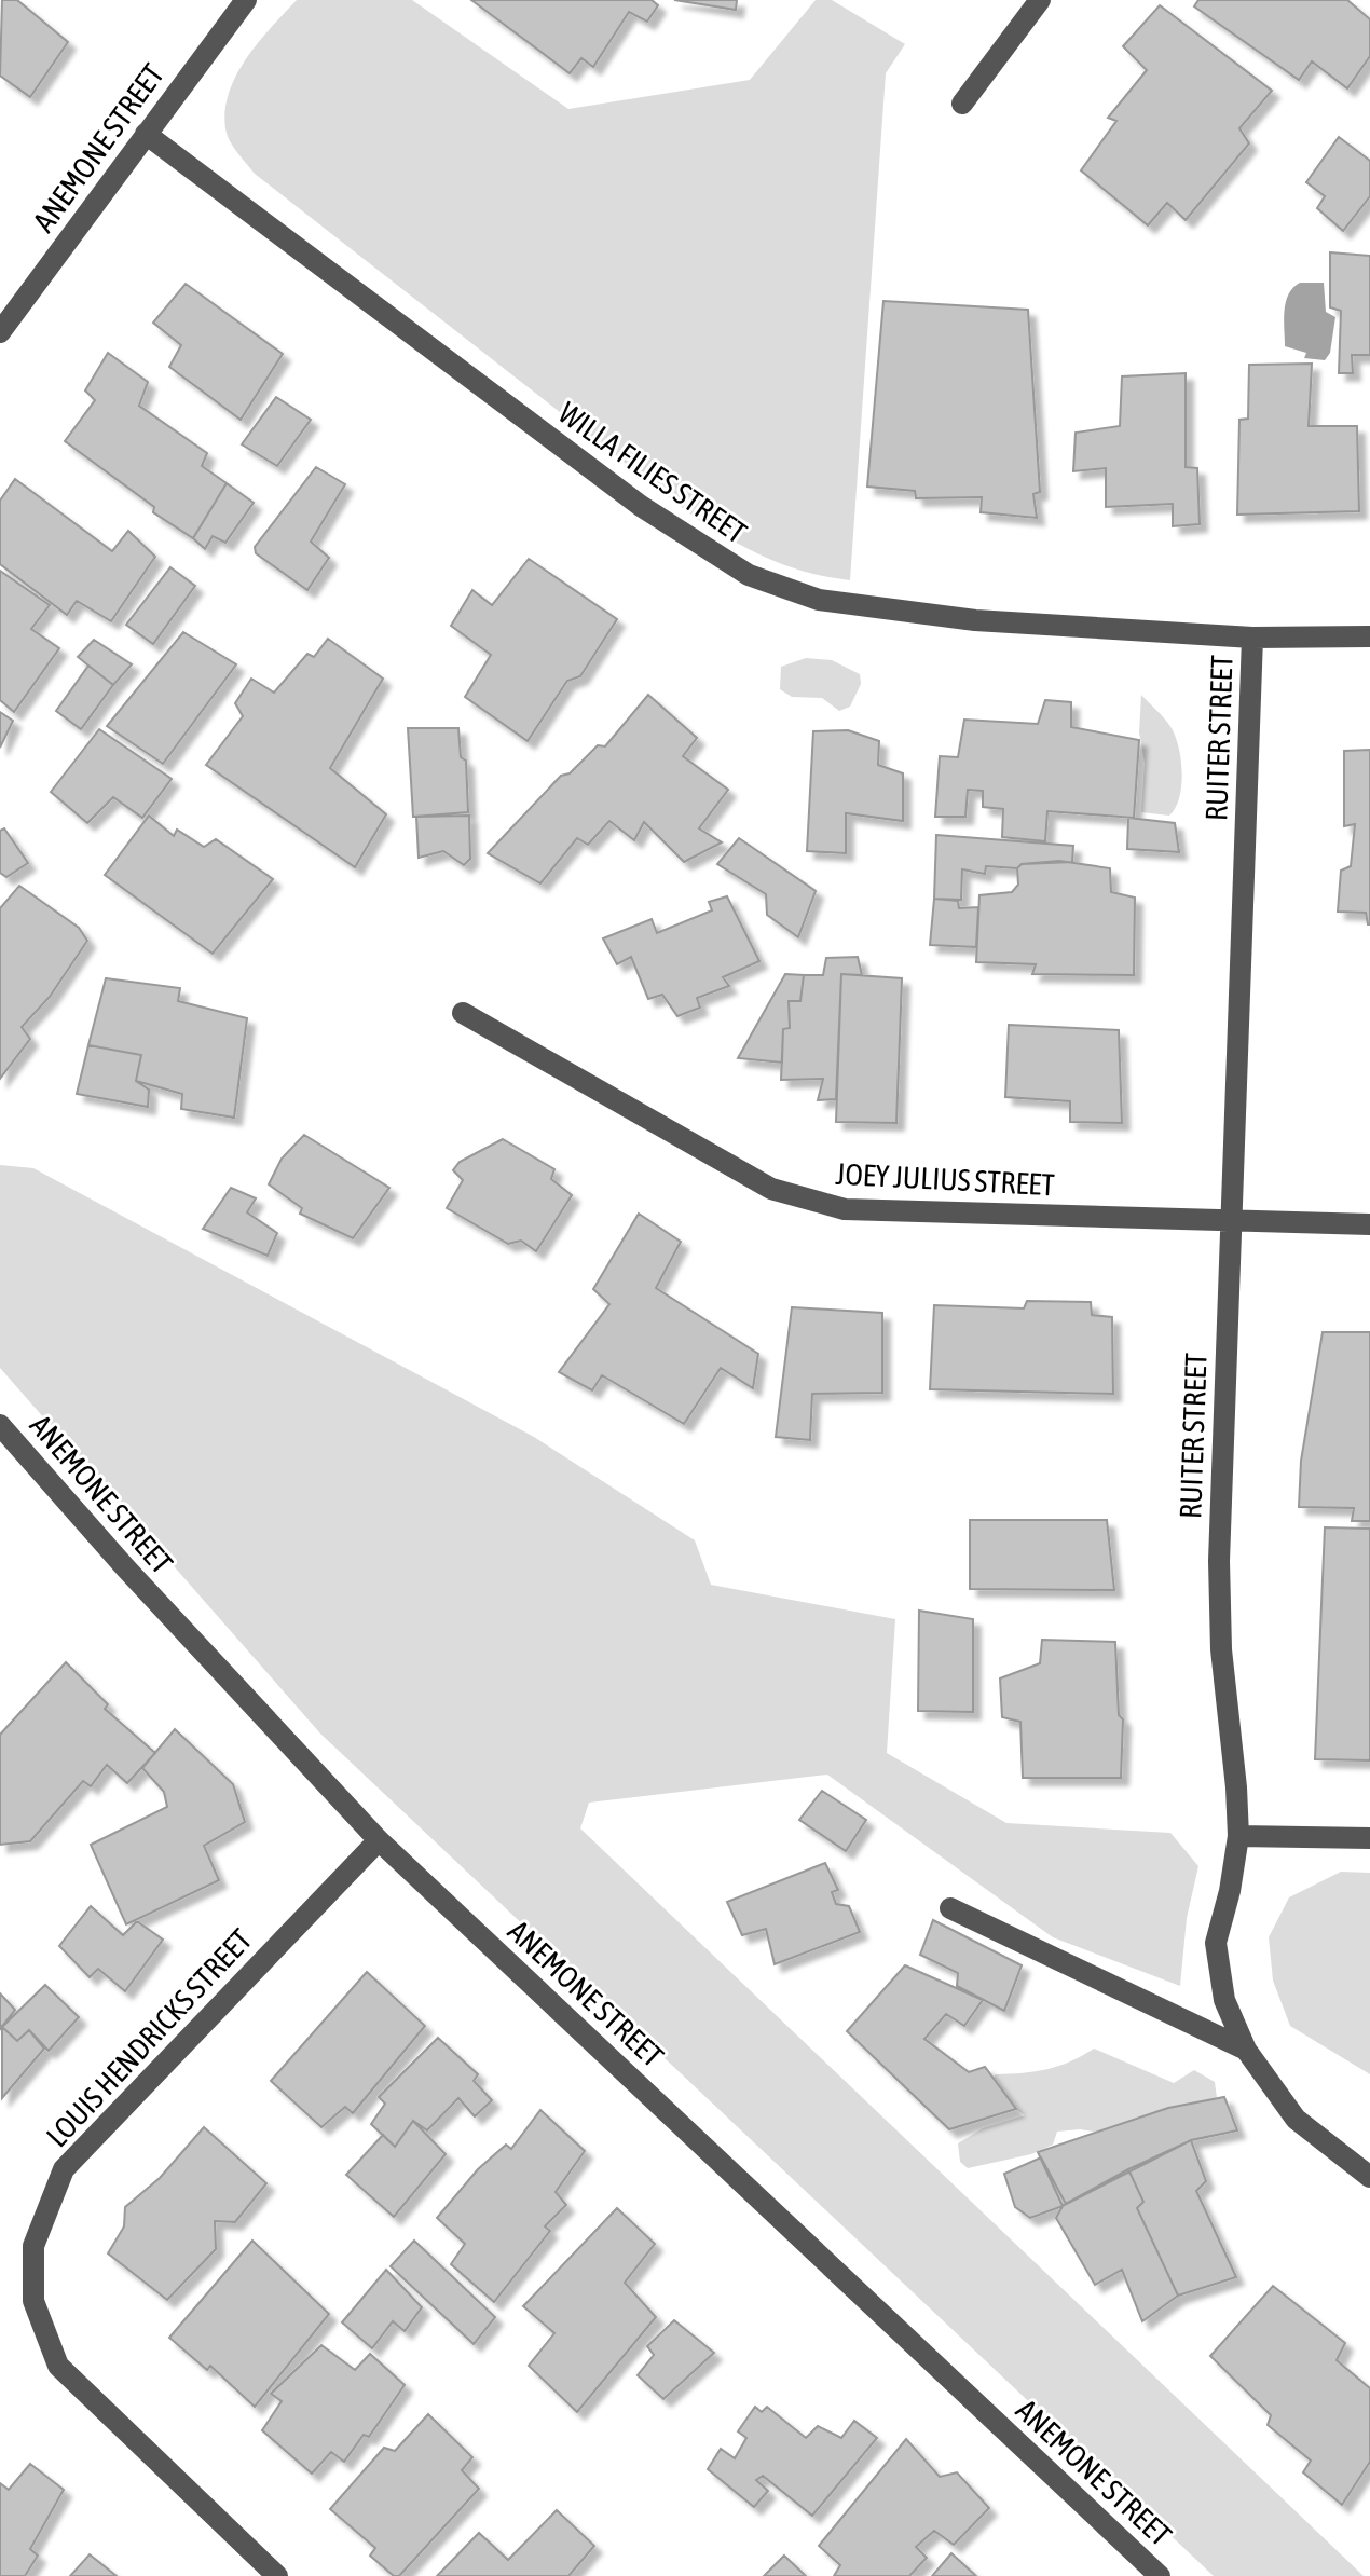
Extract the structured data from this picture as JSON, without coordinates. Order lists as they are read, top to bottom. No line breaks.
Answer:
{"streets":{"street":["ANEMONE STREET","WILLA FILIES STREET","RUITER STREET","JOEY JULIUS STREET","LOUIS HENDRICKS STREET"]},"crossings":[["ANEMONE STREET","WILLA FILIES STREET"],["ANEMONE STREET","LOUIS HENDRICKS STREET"],["WILLA FILIES STREET","RUITER STREET"],["RUITER STREET","JOEY JULIUS STREET"]]}
